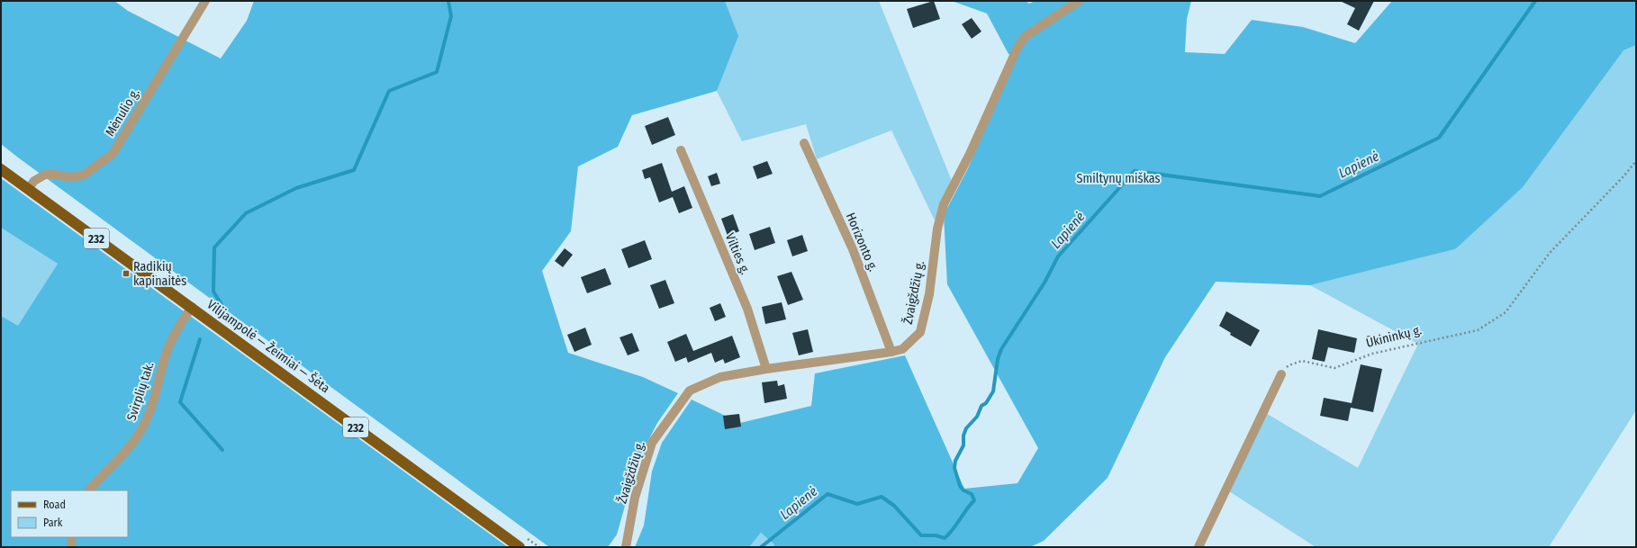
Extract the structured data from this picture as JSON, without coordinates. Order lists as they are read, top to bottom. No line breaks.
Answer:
{"streets":{"main road":["232","Vilijampolė — Žeimiai — Šėta"],"street":["Mėnulio g.","Horizonto g.","Vilties g.","Žvaigždžių g.","Svirplių tak."],"path":["Ūkininkų g."]},"crossings":[["Mėnulio g.","Vilijampolė — Žeimiai — Šėta"],["Horizonto g.","Žvaigždžių g."],["Vilties g.","Žvaigždžių g."],["Vilijampolė — Žeimiai — Šėta","Svirplių tak."]],"water":["Lapienė"],"parks":["Smiltynų miškas"],"places":{"transit":["Radikių kapinaitės"]},"legend":["Road","Park"]}
